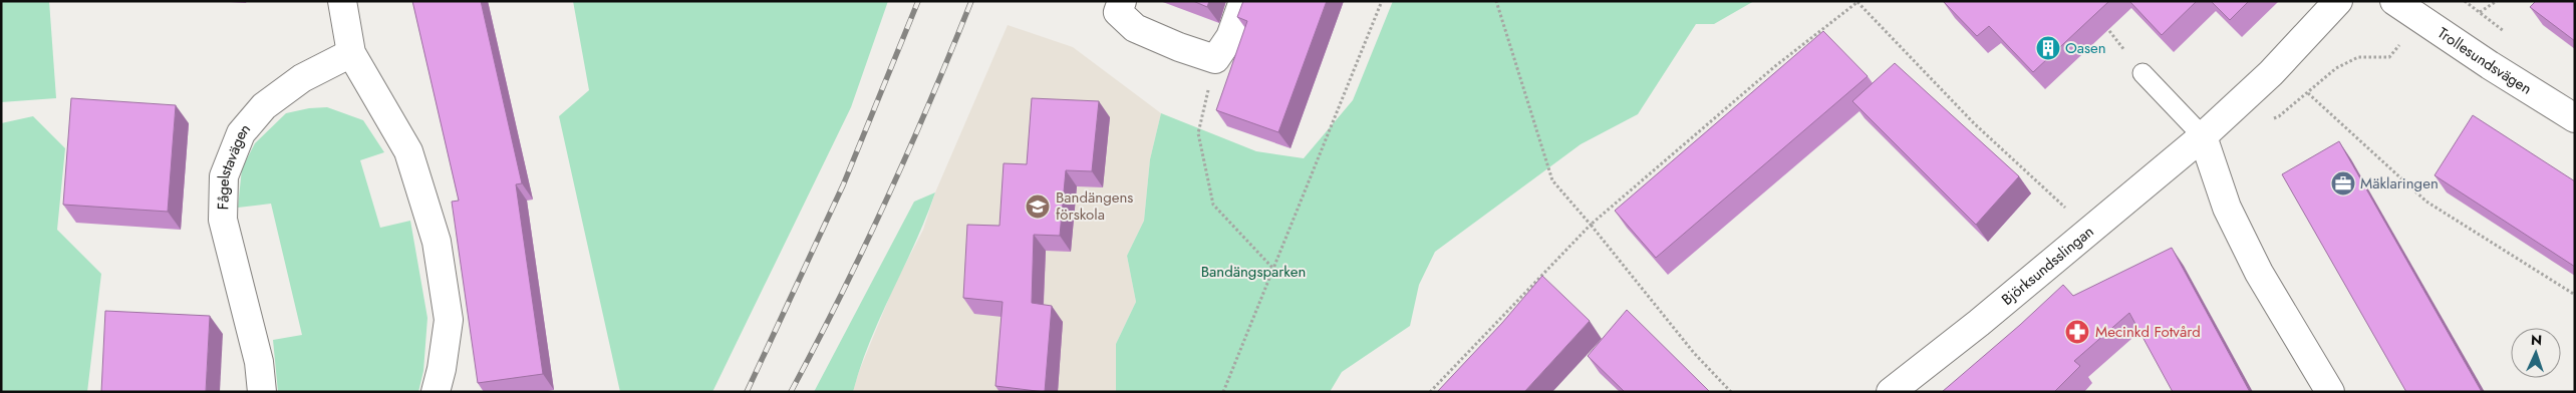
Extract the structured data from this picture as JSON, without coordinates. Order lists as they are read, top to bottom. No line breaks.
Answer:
{"streets":{"street":["Trollesundsvägen","Fågelstavägen","Björksundsslingan"]},"parks":["Bandängsparken"],"places":{"building":["Oasen"],"office":["Mäklaringen"],"school or university":["Bandängens förskola"],"pharmacy":["Mecinkd Fotvård"]},"north":"top"}
